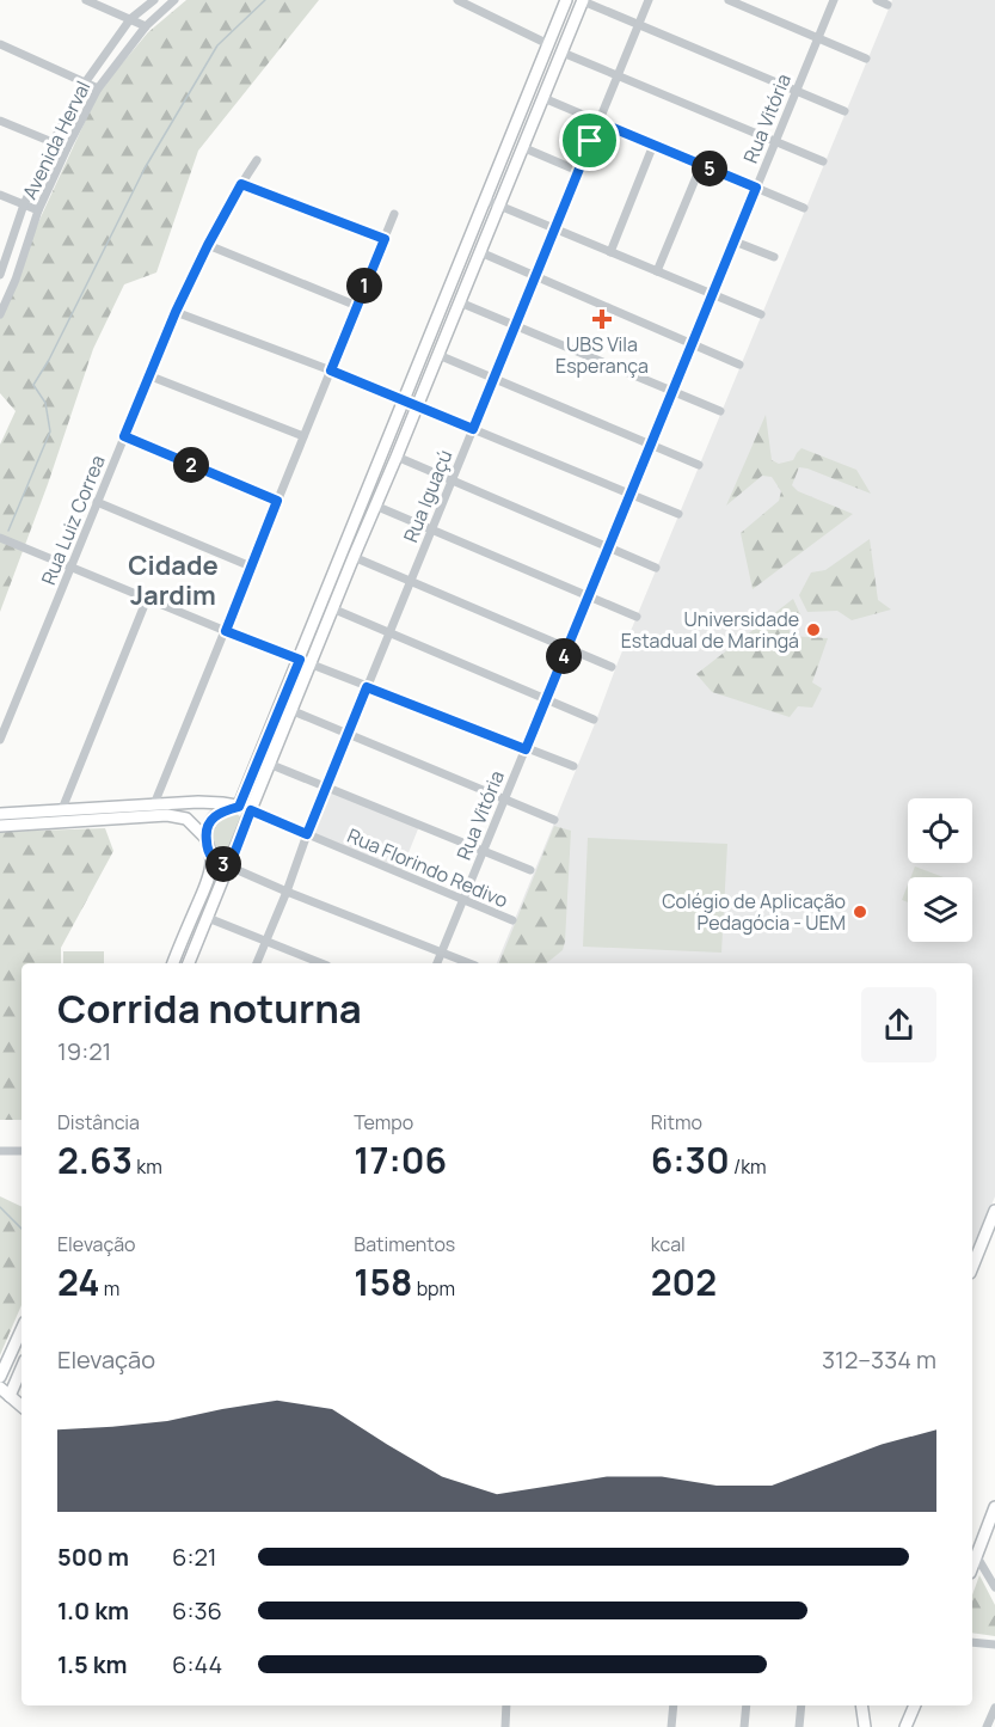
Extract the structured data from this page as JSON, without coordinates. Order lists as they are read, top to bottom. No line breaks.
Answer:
{"streets":{"street":["Rua Vitória","Avenida Herval","Rua Iguaçú","Rua Luiz Correa","Rua Florindo Redivo"]},"crossings":[["Rua Vitória","Rua Florindo Redivo"],["Rua Iguaçú","Rua Florindo Redivo"]],"districts":["Cidade Jardim"],"places":{"health":["UBS Vila Esperança"],"other":["Universidade Estadual de Maringá","Colégio de Aplicação Pedagócia - UEM"]},"page":{"pins":["5","1","2","4","3"],"heading":["Corrida noturna","19:21"],"stats":[["Distância","2.63 km"],["Tempo","17:06"],["Ritmo","6:30 /km"],["Elevação","24 m"],["Batimentos","158 bpm"],["kcal","202"]],"chart":["Elevação","312–334 m"],"list":[{"name":"500 m","note":"6:21"},{"name":"1.0 km","note":"6:36"},{"name":"1.5 km","note":"6:44"}]}}
